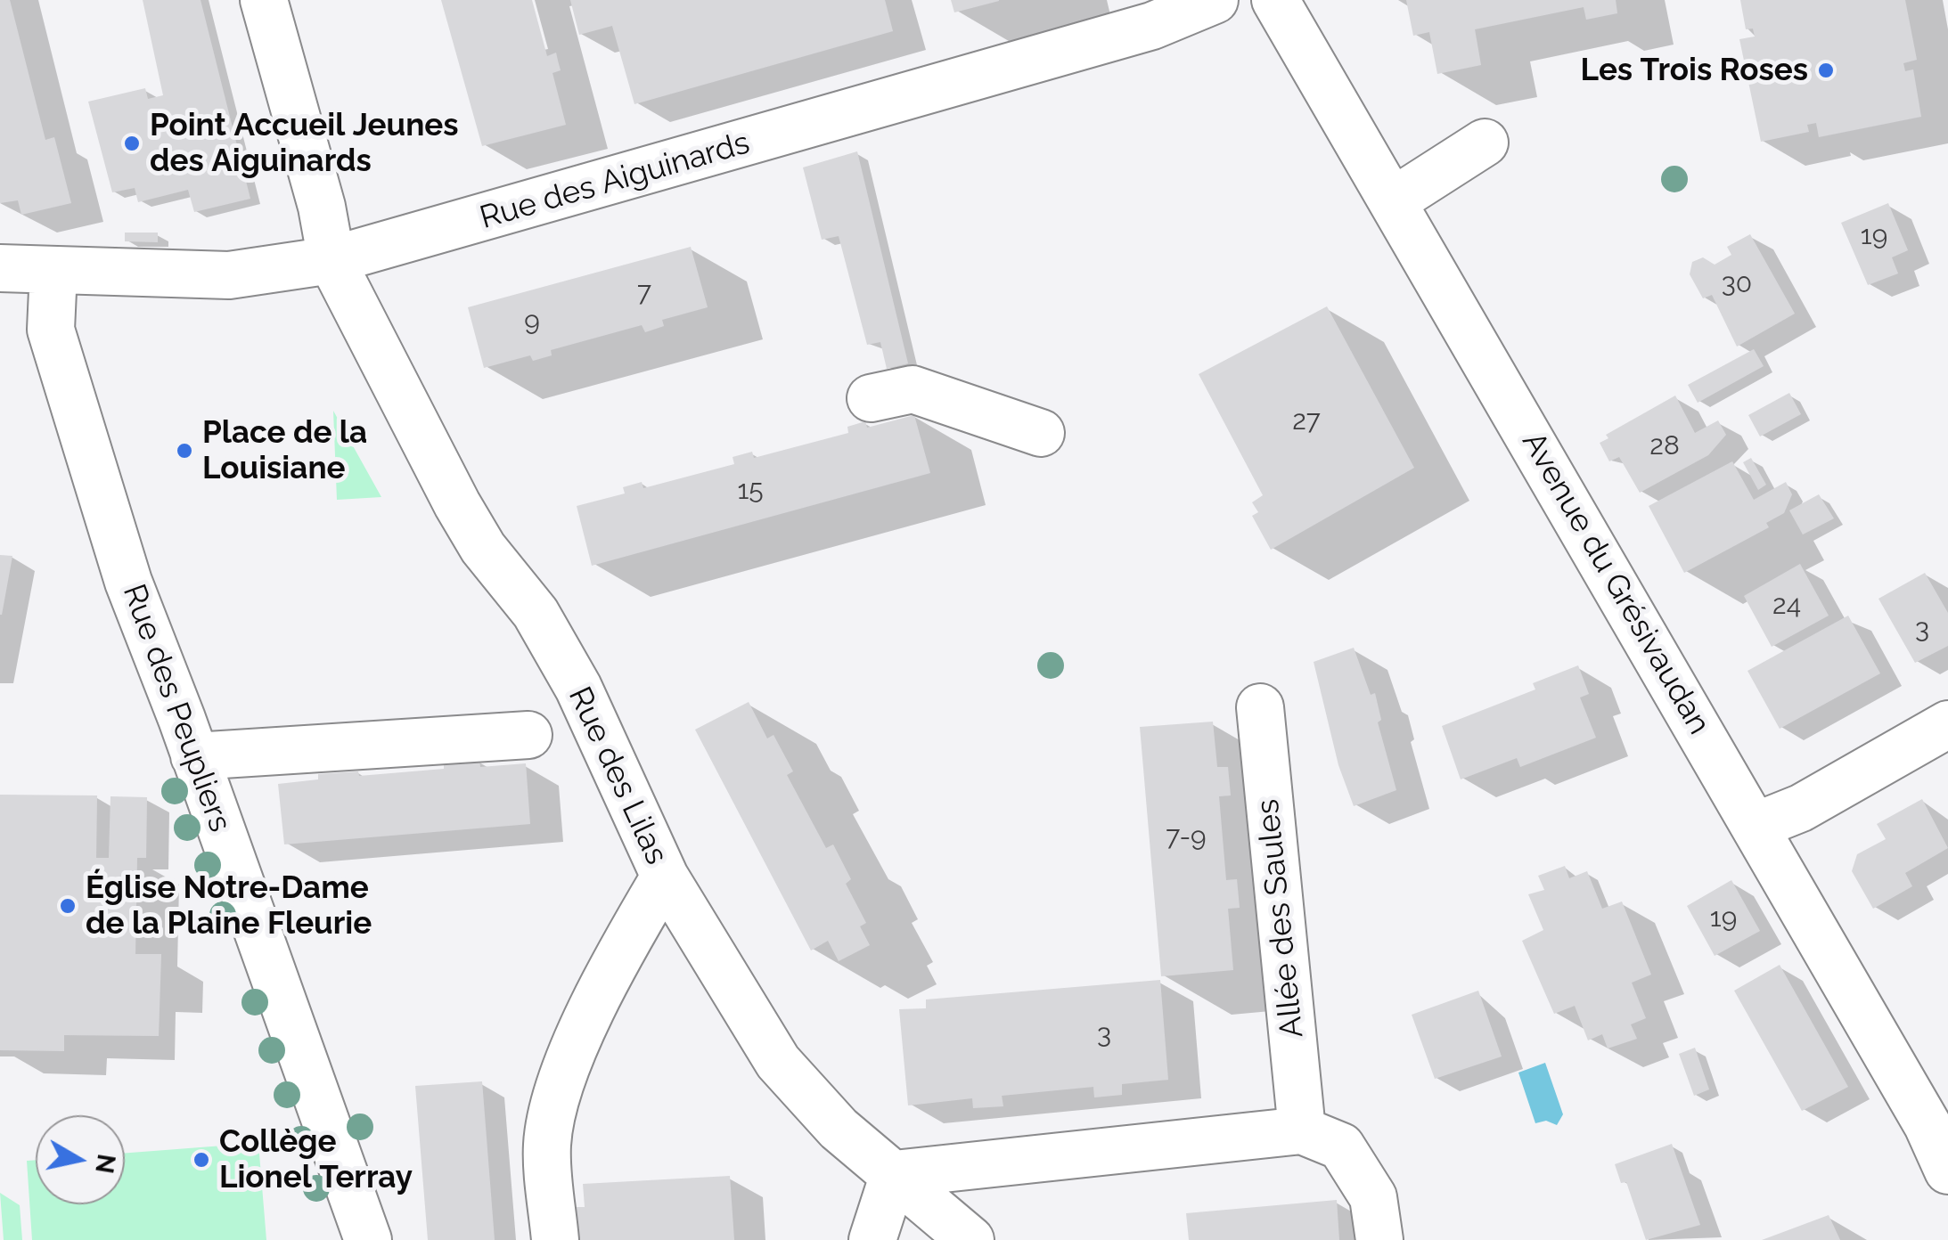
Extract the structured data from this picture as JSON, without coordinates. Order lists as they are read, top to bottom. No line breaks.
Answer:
{"streets":{"street":["Rue des Aiguinards","Avenue du Grésivaudan","Rue des Peupliers","Rue des Lilas","Allée des Saules"]},"crossings":[["Rue des Aiguinards","Rue des Peupliers"],["Rue des Aiguinards","Rue des Lilas"]],"places":["Les Trois Roses","Point Accueil Jeunes des Aiguinards","Place de la Louisiane","Église Notre-Dame de la Plaine Fleurie","Collège Lionel Terray"],"house_numbers":["19","30","7","9","27","28","15","24","3","7-9","19","3"],"north":"right"}
